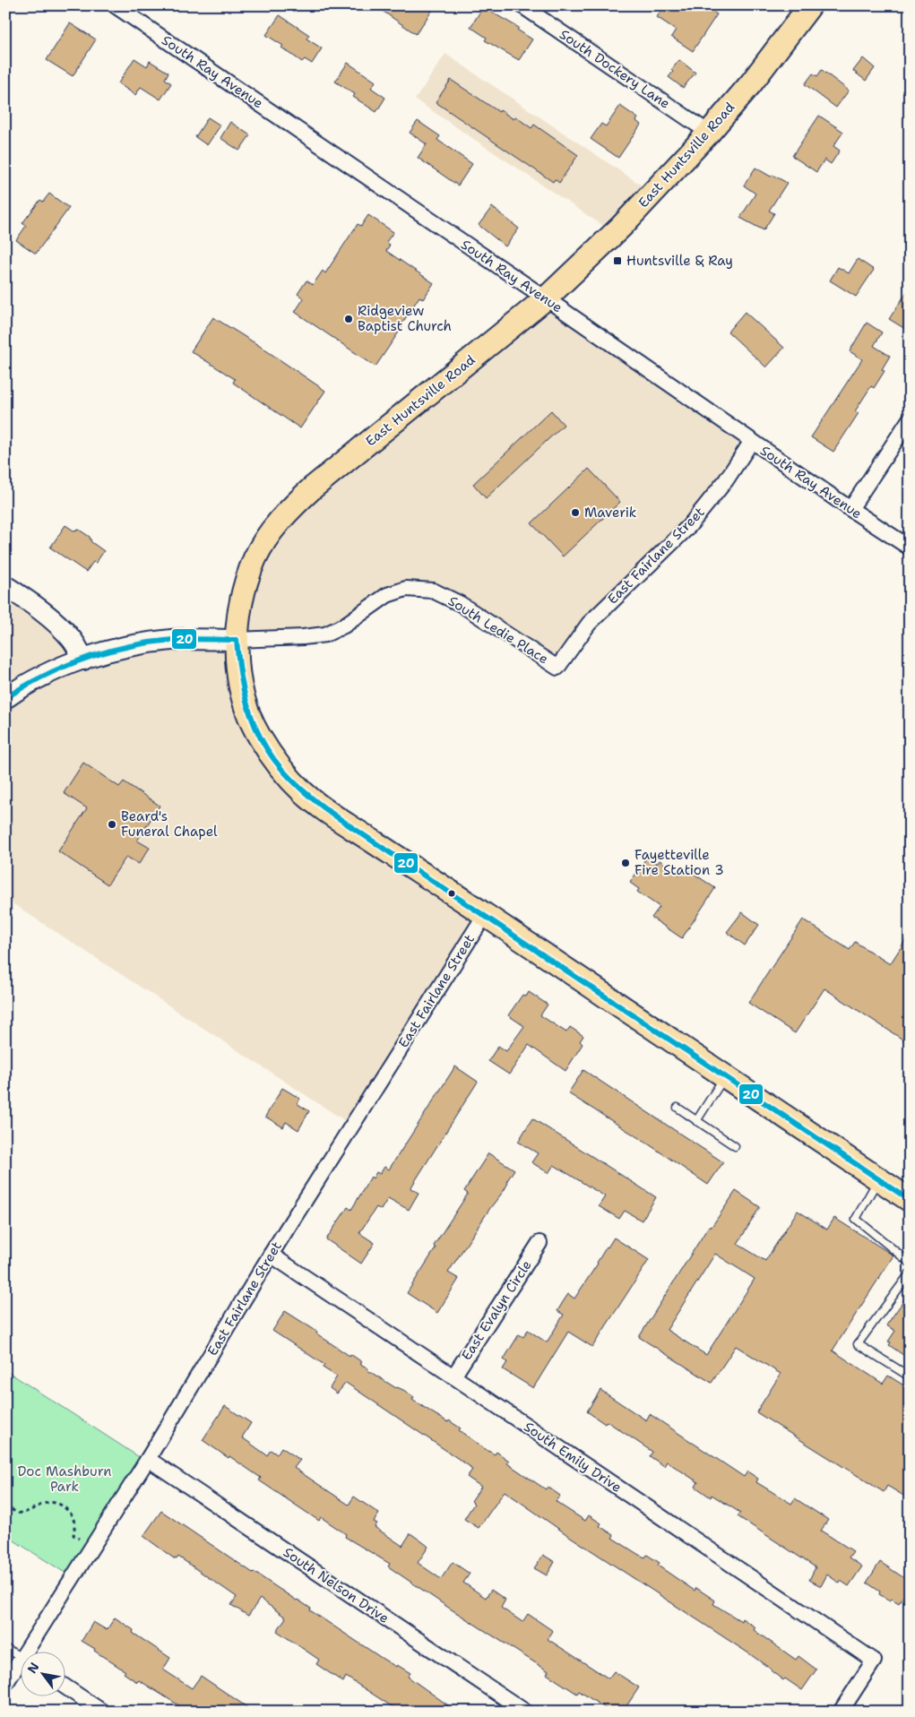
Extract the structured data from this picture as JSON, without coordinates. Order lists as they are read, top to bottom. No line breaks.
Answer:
{"streets":{"main road":["East Huntsville Road"],"street":["South Dockery Lane","South Ray Avenue","East Fairlane Street","South Ledie Place","East Evalyn Circle","South Emily Drive","South Nelson Drive"]},"crossings":[["South Dockery Lane","East Huntsville Road"],["South Ray Avenue","East Huntsville Road"],["South Ray Avenue","East Fairlane Street"],["East Huntsville Road","East Fairlane Street"],["East Huntsville Road","South Ledie Place"],["East Fairlane Street","South Ledie Place"],["East Fairlane Street","South Emily Drive"],["East Fairlane Street","South Nelson Drive"],["East Evalyn Circle","South Emily Drive"]],"parks":["Doc Mashburn Park"],"places":{"transit":["Huntsville & Ray"],"other":["Ridgeview Baptist Church","Maverik","Beard's Funeral Chapel","Fayetteville Fire Station 3"]},"lines":["transit line 20"],"north":"top left"}
